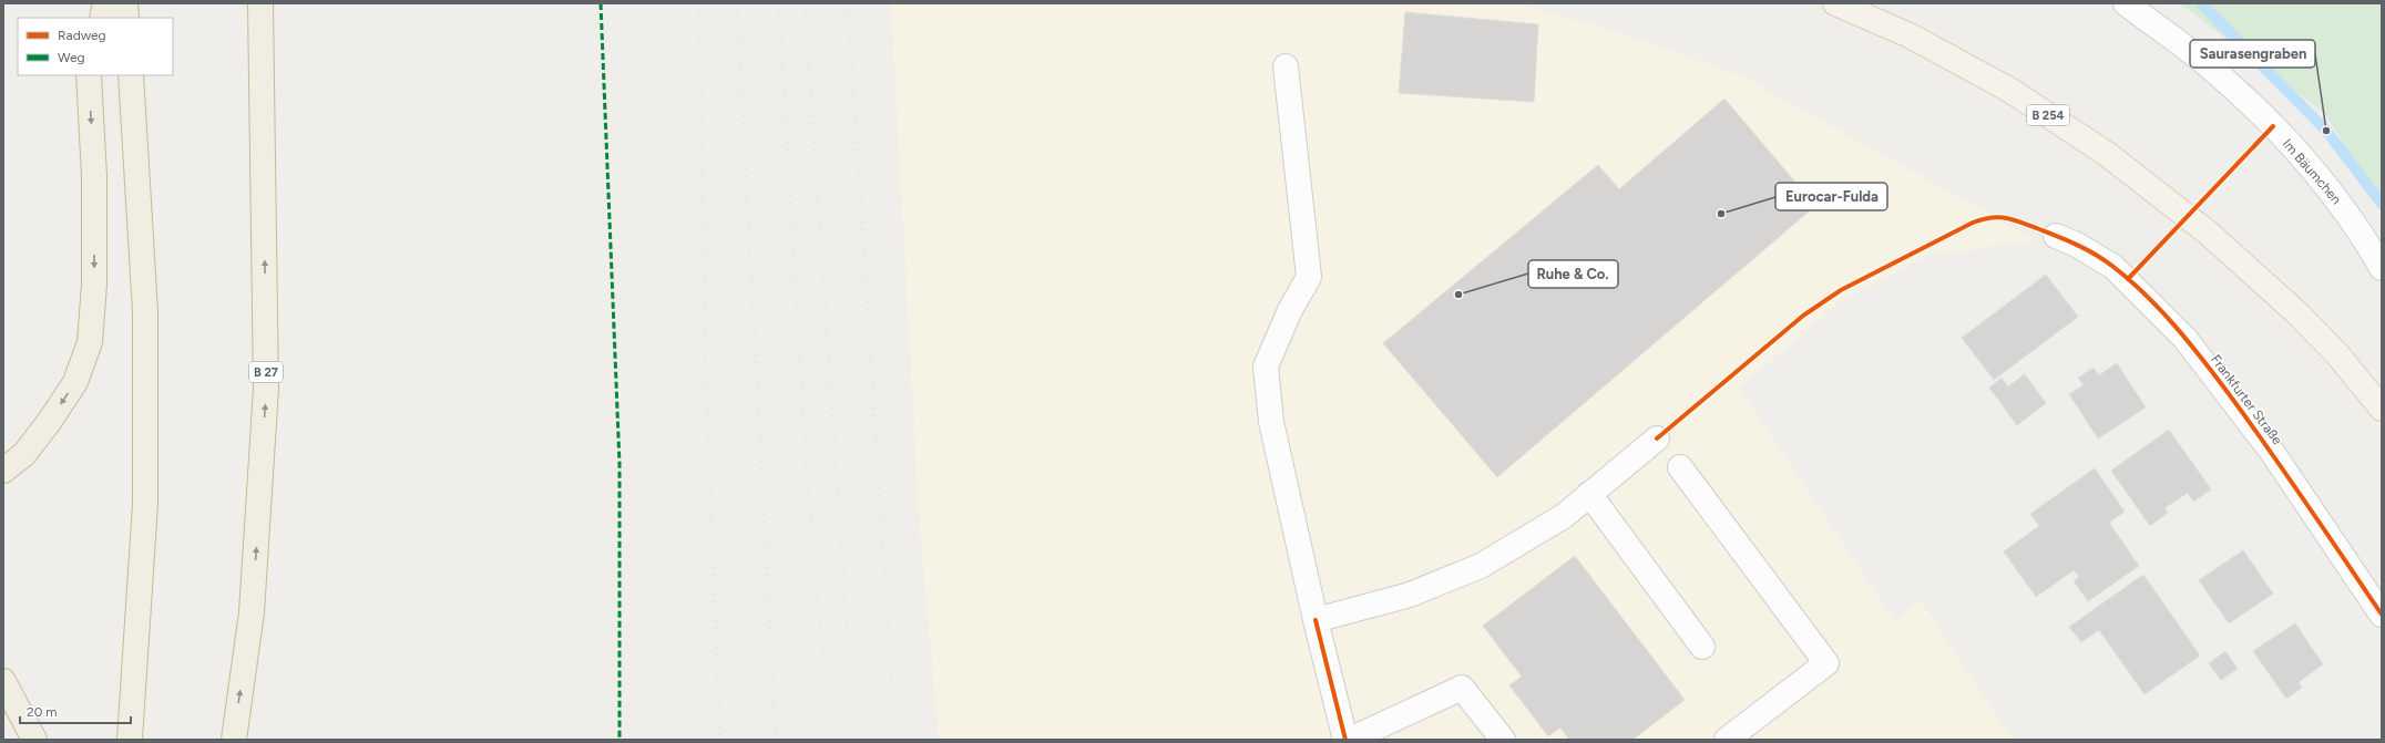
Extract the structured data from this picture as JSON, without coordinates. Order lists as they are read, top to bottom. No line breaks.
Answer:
{"streets":{"highway":["B 27"],"main road":["B 254"],"street":["Im Bäumchen","Frankfurter Straße"]},"places":["Saurasengraben","Eurocar-Fulda","Ruhe & Co."],"legend":["Radweg","Weg"],"scale_bar":"20 m"}
